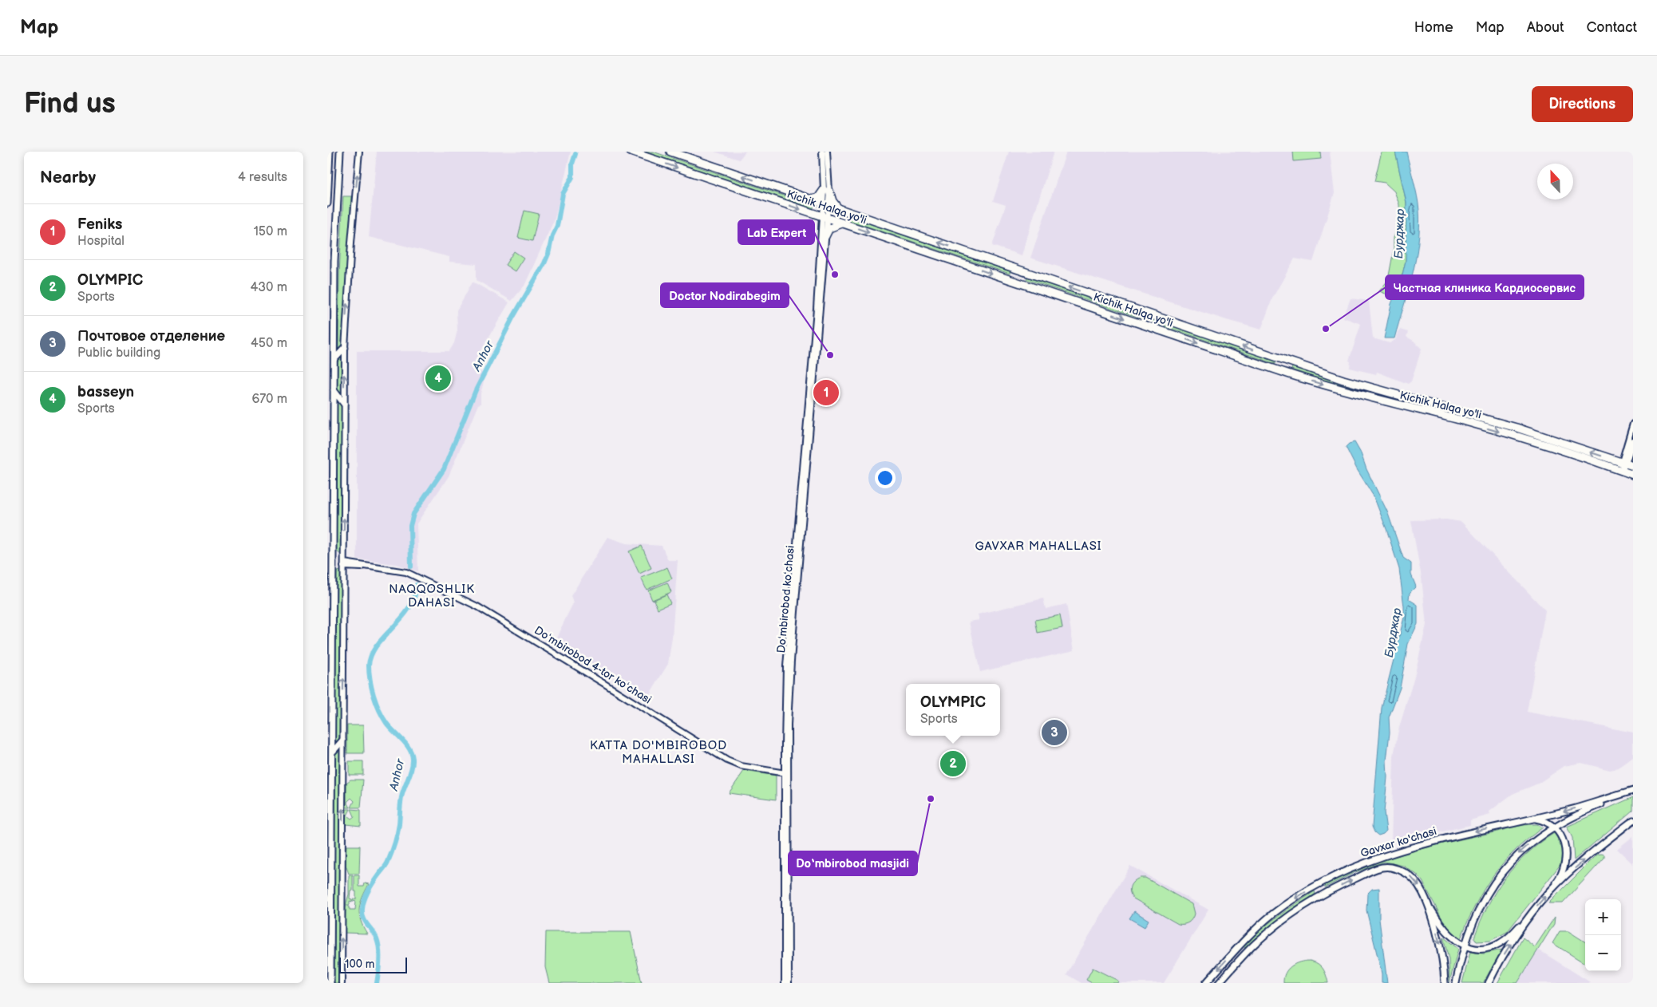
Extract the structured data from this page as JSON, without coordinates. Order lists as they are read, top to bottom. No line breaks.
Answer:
{"streets":{"highway":["Kichik Halqa yo'li"],"main road":["Doʻmbirobod koʻchasi","Doʻmbirobod 4-tor koʻchasi","Gavxar ko'chasi"]},"crossings":[["Kichik Halqa yo'li","Doʻmbirobod koʻchasi"],["Doʻmbirobod koʻchasi","Doʻmbirobod 4-tor koʻchasi"]],"districts":["GAVXAR MAHALLASI","NAQQOSHLIK DAHASI","KATTA DO'MBIROBOD MAHALLASI"],"water":["Бурджар","Anhor"],"places":["Lab Expert","Частная клиника Кардиосервис","Doctor Nodirabegim","Do‘mbirobod masjidi"],"scale_bar":"100 m","north":"top","page":{"header":"Map","nav":["Home","Map","About","Contact"],"buttons":"Directions","title":"Find us","heading":["Nearby","4 results"],"list":[{"mark":"1","name":"Feniks","note":"Hospital","value":"150 m"},{"mark":"2","name":"OLYMPIC","note":"Sports","value":"430 m"},{"mark":"3","name":"Почтовое отделение","note":"Public building","value":"450 m"},{"mark":"4","name":"basseyn","note":"Sports","value":"670 m"}],"pins":["4","1","3","2"],"popup":["OLYMPIC","Sports"],"map_buttons":["+","−"],"scale":"100 m"}}
